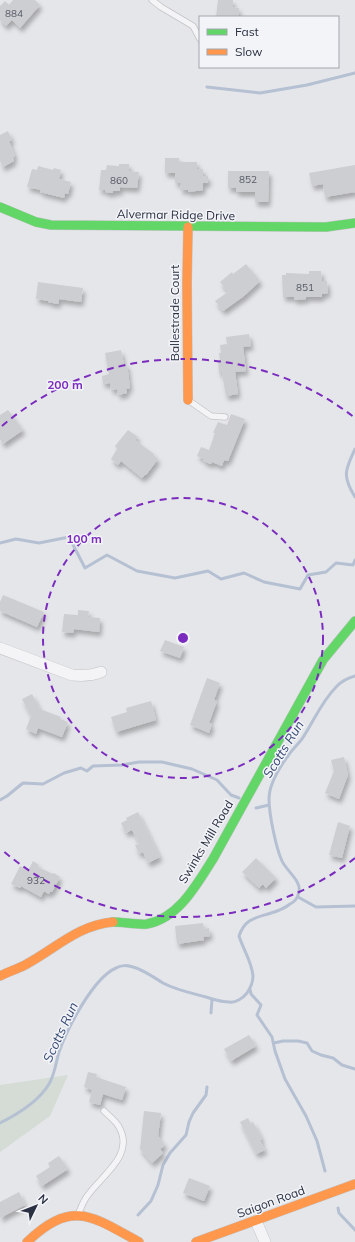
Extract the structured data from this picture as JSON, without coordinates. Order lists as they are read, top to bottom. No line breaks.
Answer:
{"streets":{"street":["Alvermar Ridge Drive","Ballestrade Court","Swinks Mill Road","Saigon Road"]},"crossings":[["Alvermar Ridge Drive","Ballestrade Court"]],"water":["Scotts Run"],"house_numbers":["884","852","860","851","932"],"legend":["Fast","Slow"],"north":"top right","rings":["200 m","100 m"]}
